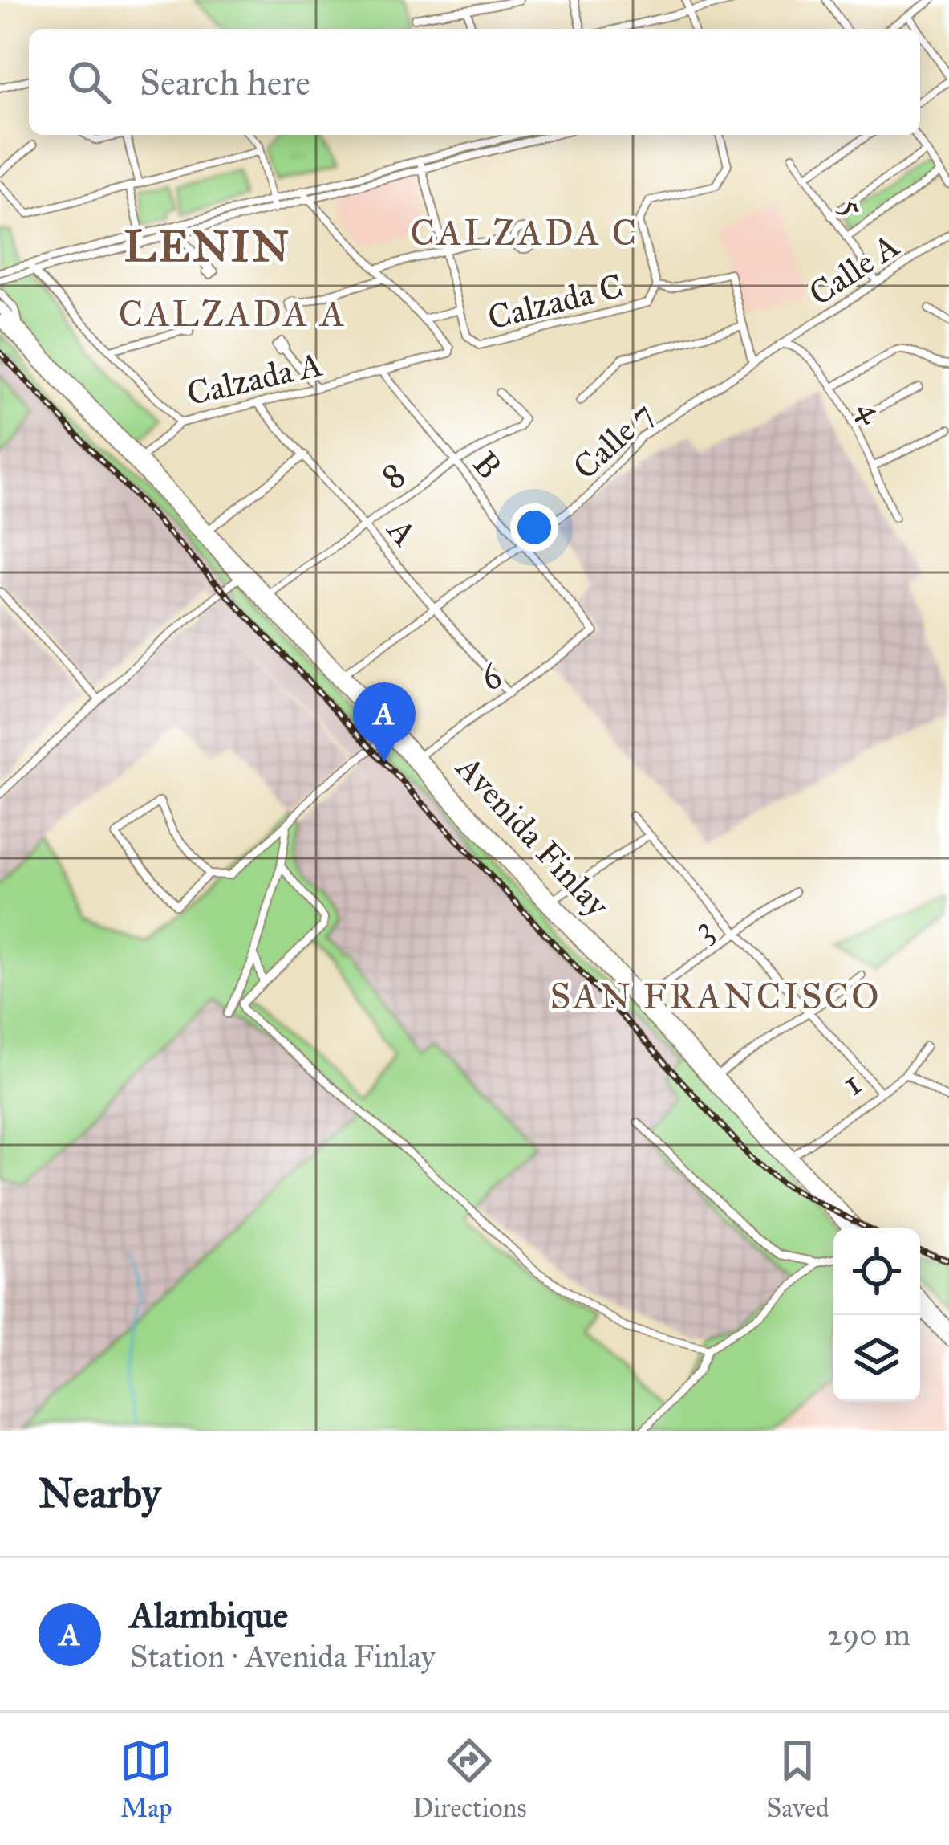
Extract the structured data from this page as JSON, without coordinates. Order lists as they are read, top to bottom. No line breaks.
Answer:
{"streets":{"highway":["Avenida Finlay"],"street":["5","Calle A","Calzada C","Calzada A","4","Calle 7","B","8","A","6","3","1"]},"crossings":[["5","Calle A"],["Calle A","4"],["Calle A","Calle 7"],["Calzada A","B"],["Calzada A","A"],["4","Calle 7"],["Calle 7","B"],["Calle 7","A"],["Calle 7","Avenida Finlay"],["B","8"],["B","6"],["8","A"],["8","Avenida Finlay"],["A","6"],["6","Avenida Finlay"],["Avenida Finlay","3"],["Avenida Finlay","1"]],"districts":["CALZADA C","LENIN","CALZADA A","SAN FRANCISCO"],"page":{"search":"Search here","pins":"A","heading":"Nearby","list":[{"mark":"A","name":"Alambique","note":"Station · Avenida Finlay","value":"290 m"}],"nav":["Map","Directions","Saved"]}}
